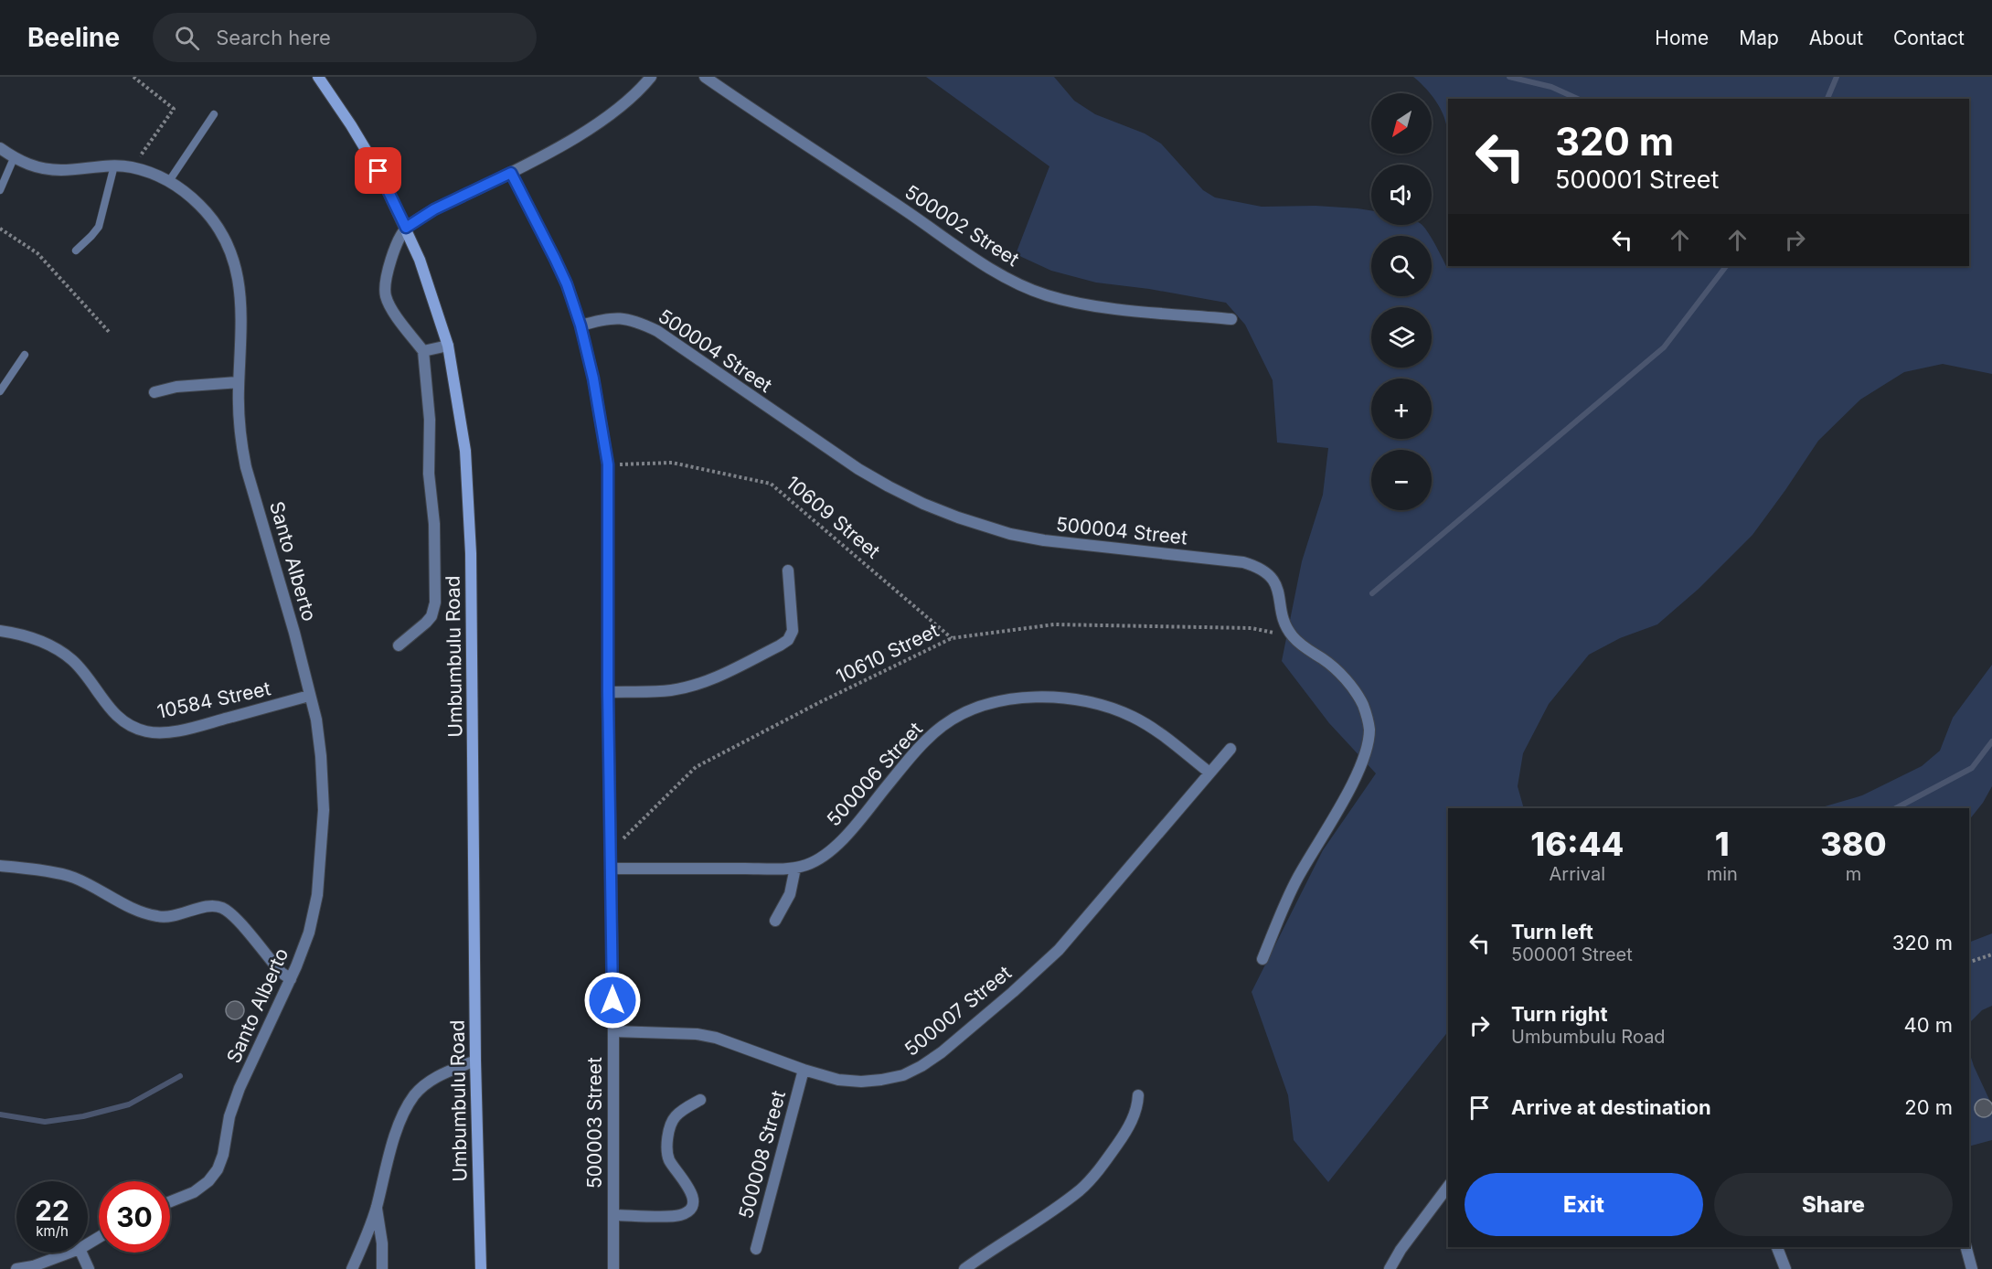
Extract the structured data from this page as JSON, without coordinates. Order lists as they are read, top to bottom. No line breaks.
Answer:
{"streets":{"main road":["Umbumbulu Road"],"street":["500002 Street","500004 Street","Santo Alberto","10584 Street","500006 Street","500007 Street","500003 Street","500008 Street"],"path":["10609 Street","10610 Street"]},"crossings":[["500004 Street","10610 Street"],["500004 Street","500003 Street"],["10609 Street","10610 Street"],["10609 Street","500003 Street"],["Santo Alberto","10584 Street"],["10610 Street","500003 Street"],["500006 Street","500007 Street"],["500006 Street","500003 Street"],["500007 Street","500003 Street"],["500007 Street","500008 Street"]],"north":"bottom left","page":{"header":"Beeline","search":"Search here","nav":["Home","Map","About","Contact"],"map_buttons":["+","−"],"turn":["320 m","500001 Street"],"eta":["16:44","Arrival","1","min","380","m"],"list":[{"name":"Turn left","note":"500001 Street","value":"320 m"},{"name":"Turn right","note":"Umbumbulu Road","value":"40 m"},{"name":"Arrive at destination","value":"20 m"}],"buttons":["Exit","Share"],"speed":"22 km/h","limit":"30"}}
